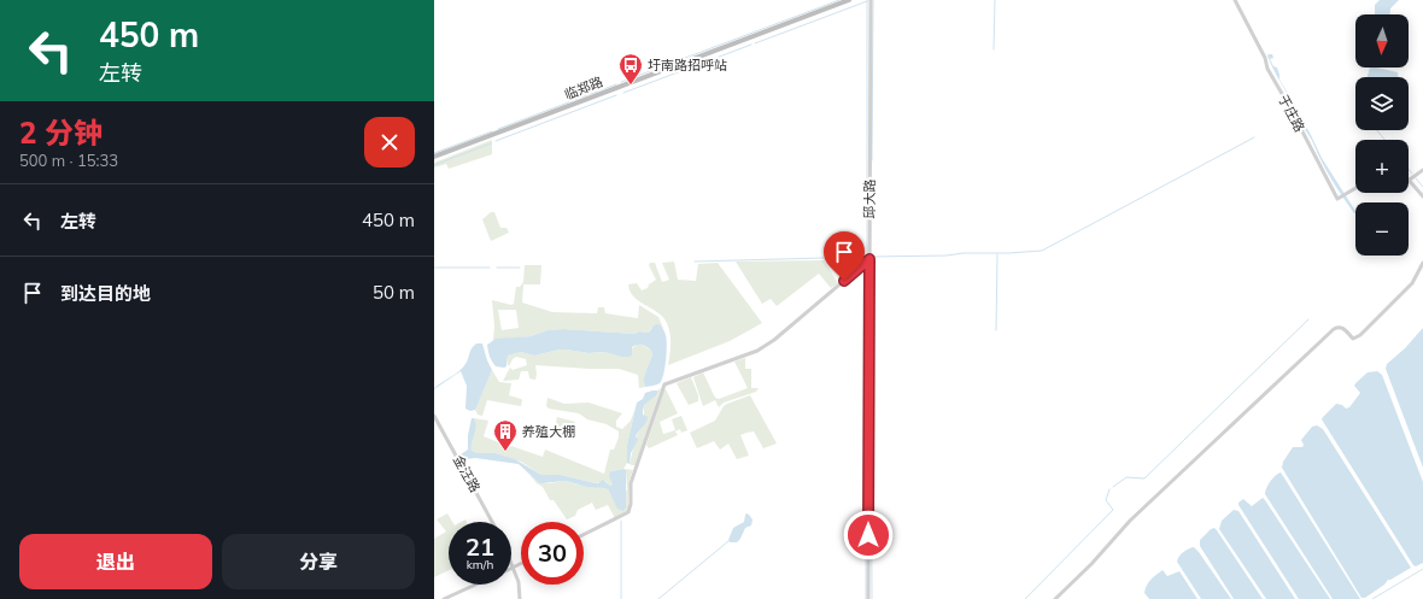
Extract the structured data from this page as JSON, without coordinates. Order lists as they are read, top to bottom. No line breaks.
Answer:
{"streets":{"main road":["临郑路"],"street":["于庄路","邱大路","金汪路"]},"places":{"bus stop":["圩南路招呼站"],"building":["养殖大棚"]},"north":"bottom","page":{"turn":["450 m","左转"],"map_buttons":["+","−"],"heading":["2 分钟","500 m · 15:33"],"list":[{"name":"左转","value":"450 m"},{"name":"到达目的地","value":"50 m"}],"speed":"21 km/h","limit":"30","buttons":["退出","分享"]}}
